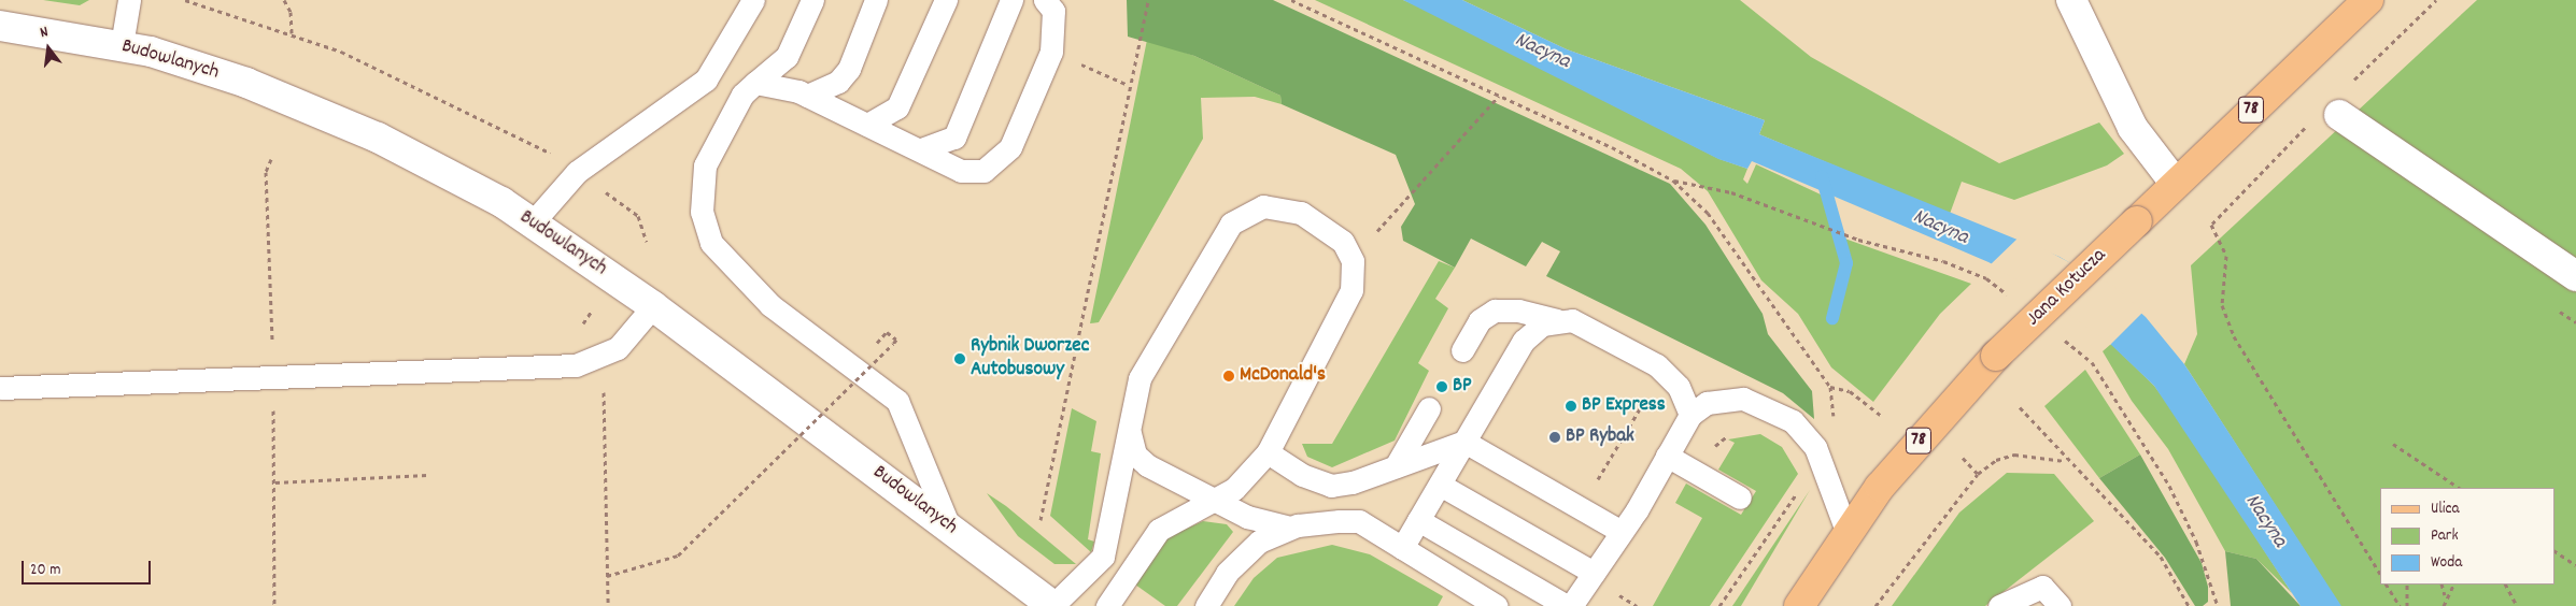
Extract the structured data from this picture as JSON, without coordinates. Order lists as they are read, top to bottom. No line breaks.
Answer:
{"streets":{"main road":["78","Jana Kotucza"],"street":["Budowlanych"]},"water":["Nacyna"],"places":["Rybnik Dworzec Autobusowy","McDonald's","BP","BP Express","BP Rybak"],"legend":["Ulica","Park","Woda"],"scale_bar":"20 m","north":"top"}
